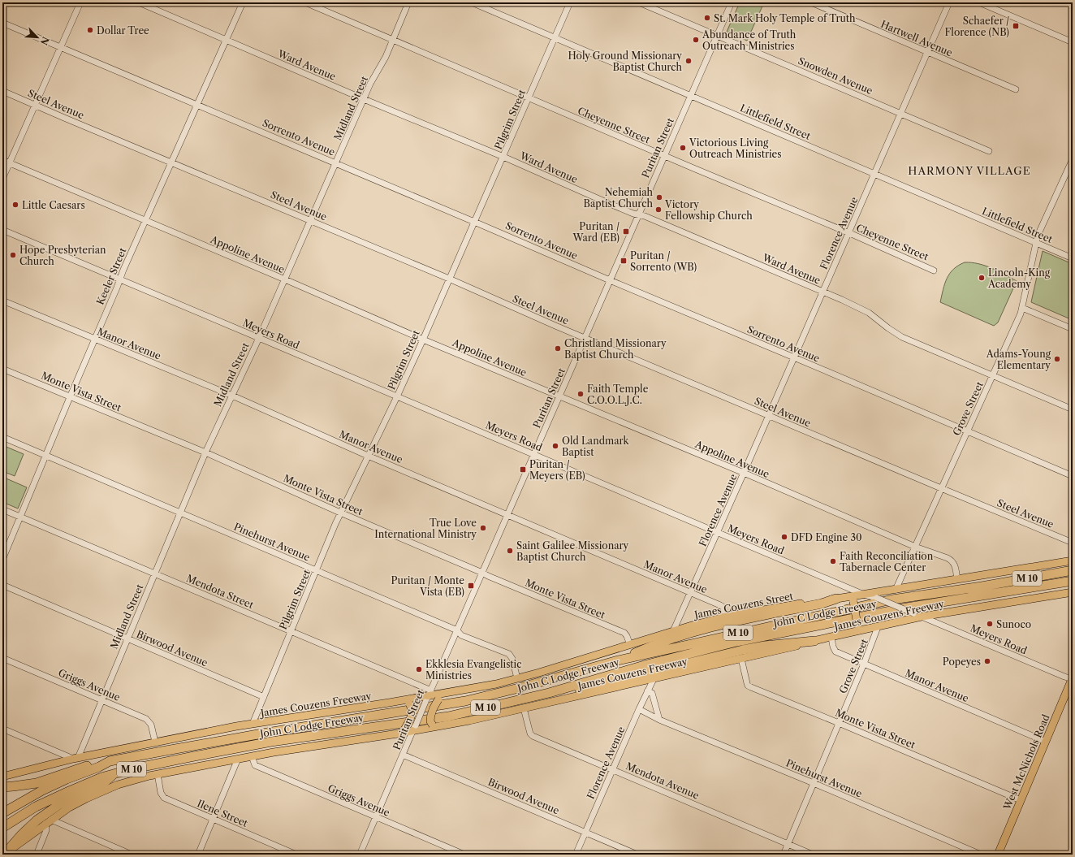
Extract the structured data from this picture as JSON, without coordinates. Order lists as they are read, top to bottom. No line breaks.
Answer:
{"streets":{"highway":["M 10","John C Lodge Freeway"],"main road":["James Couzens Street","James Couzens Freeway","West McNichols Road"],"street":["Hartwell Avenue","Ward Avenue","Snowden Avenue","Steel Avenue","Midland Street","Pilgrim Street","Littlefield Street","Cheyenne Street","Sorrento Avenue","Puritan Street","Florence Avenue","Appoline Avenue","Keeler Street","Meyers Road","Manor Avenue","Monte Vista Street","Grove Street","Pinehurst Avenue","Mendota Street","Birwood Avenue","Griggs Avenue","Mendota Avenue","Ilene Street"]},"crossings":[["Hartwell Avenue","Florence Avenue"],["Ward Avenue","Midland Street"],["Ward Avenue","Pilgrim Street"],["Ward Avenue","Puritan Street"],["Ward Avenue","Florence Avenue"],["Ward Avenue","Keeler Street"],["Ward Avenue","Grove Street"],["Snowden Avenue","Puritan Street"],["Snowden Avenue","Florence Avenue"],["Steel Avenue","Midland Street"],["Steel Avenue","Pilgrim Street"],["Steel Avenue","Puritan Street"],["Steel Avenue","Florence Avenue"],["Steel Avenue","Keeler Street"],["Steel Avenue","Grove Street"],["Midland Street","Cheyenne Street"],["Midland Street","Sorrento Avenue"],["Midland Street","Appoline Avenue"],["Midland Street","Meyers Road"],["Midland Street","Manor Avenue"],["Midland Street","Monte Vista Street"],["Midland Street","Pinehurst Avenue"],["Midland Street","Mendota Street"],["Midland Street","James Couzens Freeway"],["Midland Street","Birwood Avenue"],["Midland Street","Griggs Avenue"],["Pilgrim Street","Littlefield Street"],["Pilgrim Street","Cheyenne Street"],["Pilgrim Street","Sorrento Avenue"],["Pilgrim Street","Appoline Avenue"],["Pilgrim Street","Meyers Road"],["Pilgrim Street","Manor Avenue"],["Pilgrim Street","Monte Vista Street"],["Pilgrim Street","Pinehurst Avenue"],["Pilgrim Street","Mendota Street"],["Pilgrim Street","James Couzens Freeway"],["Pilgrim Street","Birwood Avenue"],["Littlefield Street","Puritan Street"],["Littlefield Street","Florence Avenue"],["Littlefield Street","Grove Street"],["Cheyenne Street","Puritan Street"],["Cheyenne Street","Florence Avenue"],["Sorrento Avenue","Puritan Street"],["Sorrento Avenue","Florence Avenue"],["Sorrento Avenue","Keeler Street"],["Sorrento Avenue","Grove Street"],["Puritan Street","Appoline Avenue"],["Puritan Street","Meyers Road"],["Puritan Street","Manor Avenue"],["Puritan Street","Monte Vista Street"],["Puritan Street","Pinehurst Avenue"],["Puritan Street","Mendota Street"],["Puritan Street","James Couzens Freeway"],["Puritan Street","Birwood Avenue"],["Puritan Street","Griggs Avenue"],["Florence Avenue","Appoline Avenue"],["Florence Avenue","Meyers Road"],["Florence Avenue","Manor Avenue"],["Florence Avenue","Pinehurst Avenue"],["Florence Avenue","James Couzens Street"],["Florence Avenue","James Couzens Freeway"],["Florence Avenue","Birwood Avenue"],["Florence Avenue","Mendota Avenue"],["Appoline Avenue","Keeler Street"],["Appoline Avenue","Grove Street"],["Keeler Street","Meyers Road"],["Keeler Street","Manor Avenue"],["Keeler Street","Monte Vista Street"],["Keeler Street","Pinehurst Avenue"],["Keeler Street","Mendota Street"],["Meyers Road","James Couzens Street"],["Meyers Road","James Couzens Freeway"],["Meyers Road","West McNichols Road"],["Manor Avenue","Grove Street"],["Manor Avenue","James Couzens Street"],["Manor Avenue","James Couzens Freeway"],["Manor Avenue","West McNichols Road"],["Monte Vista Street","Grove Street"],["Monte Vista Street","James Couzens Street"],["Monte Vista Street","James Couzens Freeway"],["Monte Vista Street","West McNichols Road"],["Grove Street","Pinehurst Avenue"],["Grove Street","James Couzens Freeway"],["Grove Street","Mendota Avenue"],["Pinehurst Avenue","James Couzens Freeway"],["Mendota Street","James Couzens Freeway"],["James Couzens Street","James Couzens Freeway"],["James Couzens Freeway","Griggs Avenue"],["James Couzens Freeway","Mendota Avenue"],["James Couzens Freeway","Ilene Street"]],"districts":["HARMONY VILLAGE"],"places":{"other":["St. Mark Holy Temple of Truth","Dollar Tree","Abundance of Truth Outreach Ministries","Holy Ground Missionary Baptist Church","Victorious Living Outreach Ministries","Nehemiah Baptist Church","Little Caesars","Victory Fellowship Church","Hope Presbyterian Church","Lincoln-King Academy","Christland Missionary Baptist Church","Adams-Young Elementary","Faith Temple C.O.O.L.J.C.","Old Landmark Baptist","True Love International Ministry","DFD Engine 30","Saint Galilee Missionary Baptist Church","Faith Reconciliation Tabernacle Center","Sunoco","Popeyes","Ekklesia Evangelistic Ministries"],"transit":["Schaefer / Florence (NB)","Puritan / Ward (EB)","Puritan / Sorrento (WB)","Puritan / Meyers (EB)","Puritan / Monte Vista (EB)"]},"north":"bottom right"}
